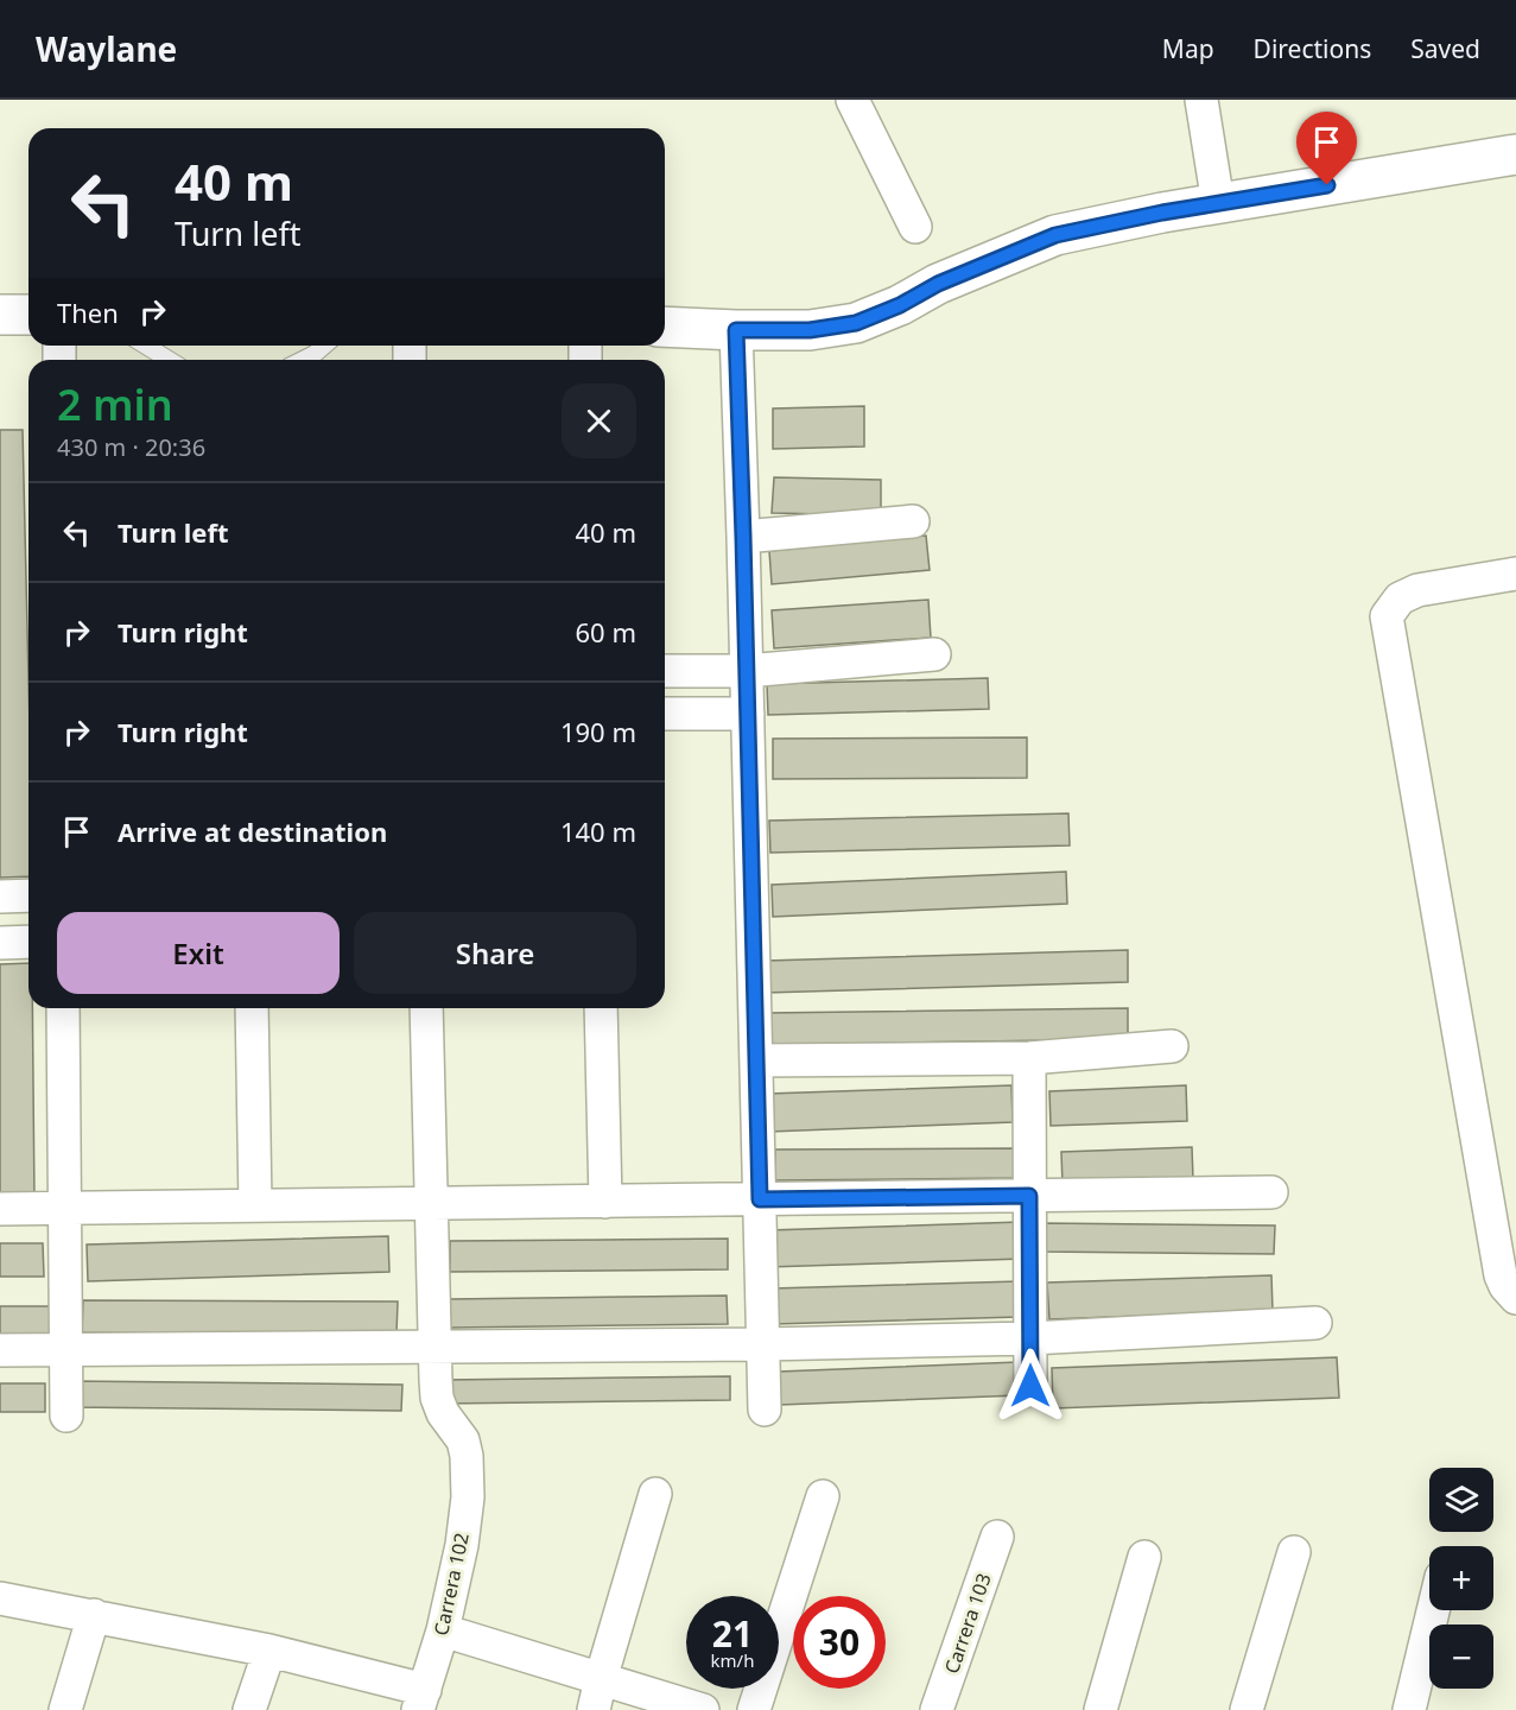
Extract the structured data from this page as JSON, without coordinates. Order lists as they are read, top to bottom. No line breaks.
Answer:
{"streets":{"street":["Carrera 102","Carrera 103"]},"page":{"header":"Waylane","nav":["Map","Directions","Saved"],"turn":["40 m","Turn left"],"then":"Then","heading":["2 min","430 m · 20:36"],"list":[{"name":"Turn left","value":"40 m"},{"name":"Turn right","value":"60 m"},{"name":"Turn right","value":"190 m"},{"name":"Arrive at destination","value":"140 m"}],"buttons":["Exit","Share"],"map_buttons":["+","−"],"speed":"21 km/h","limit":"30"}}
